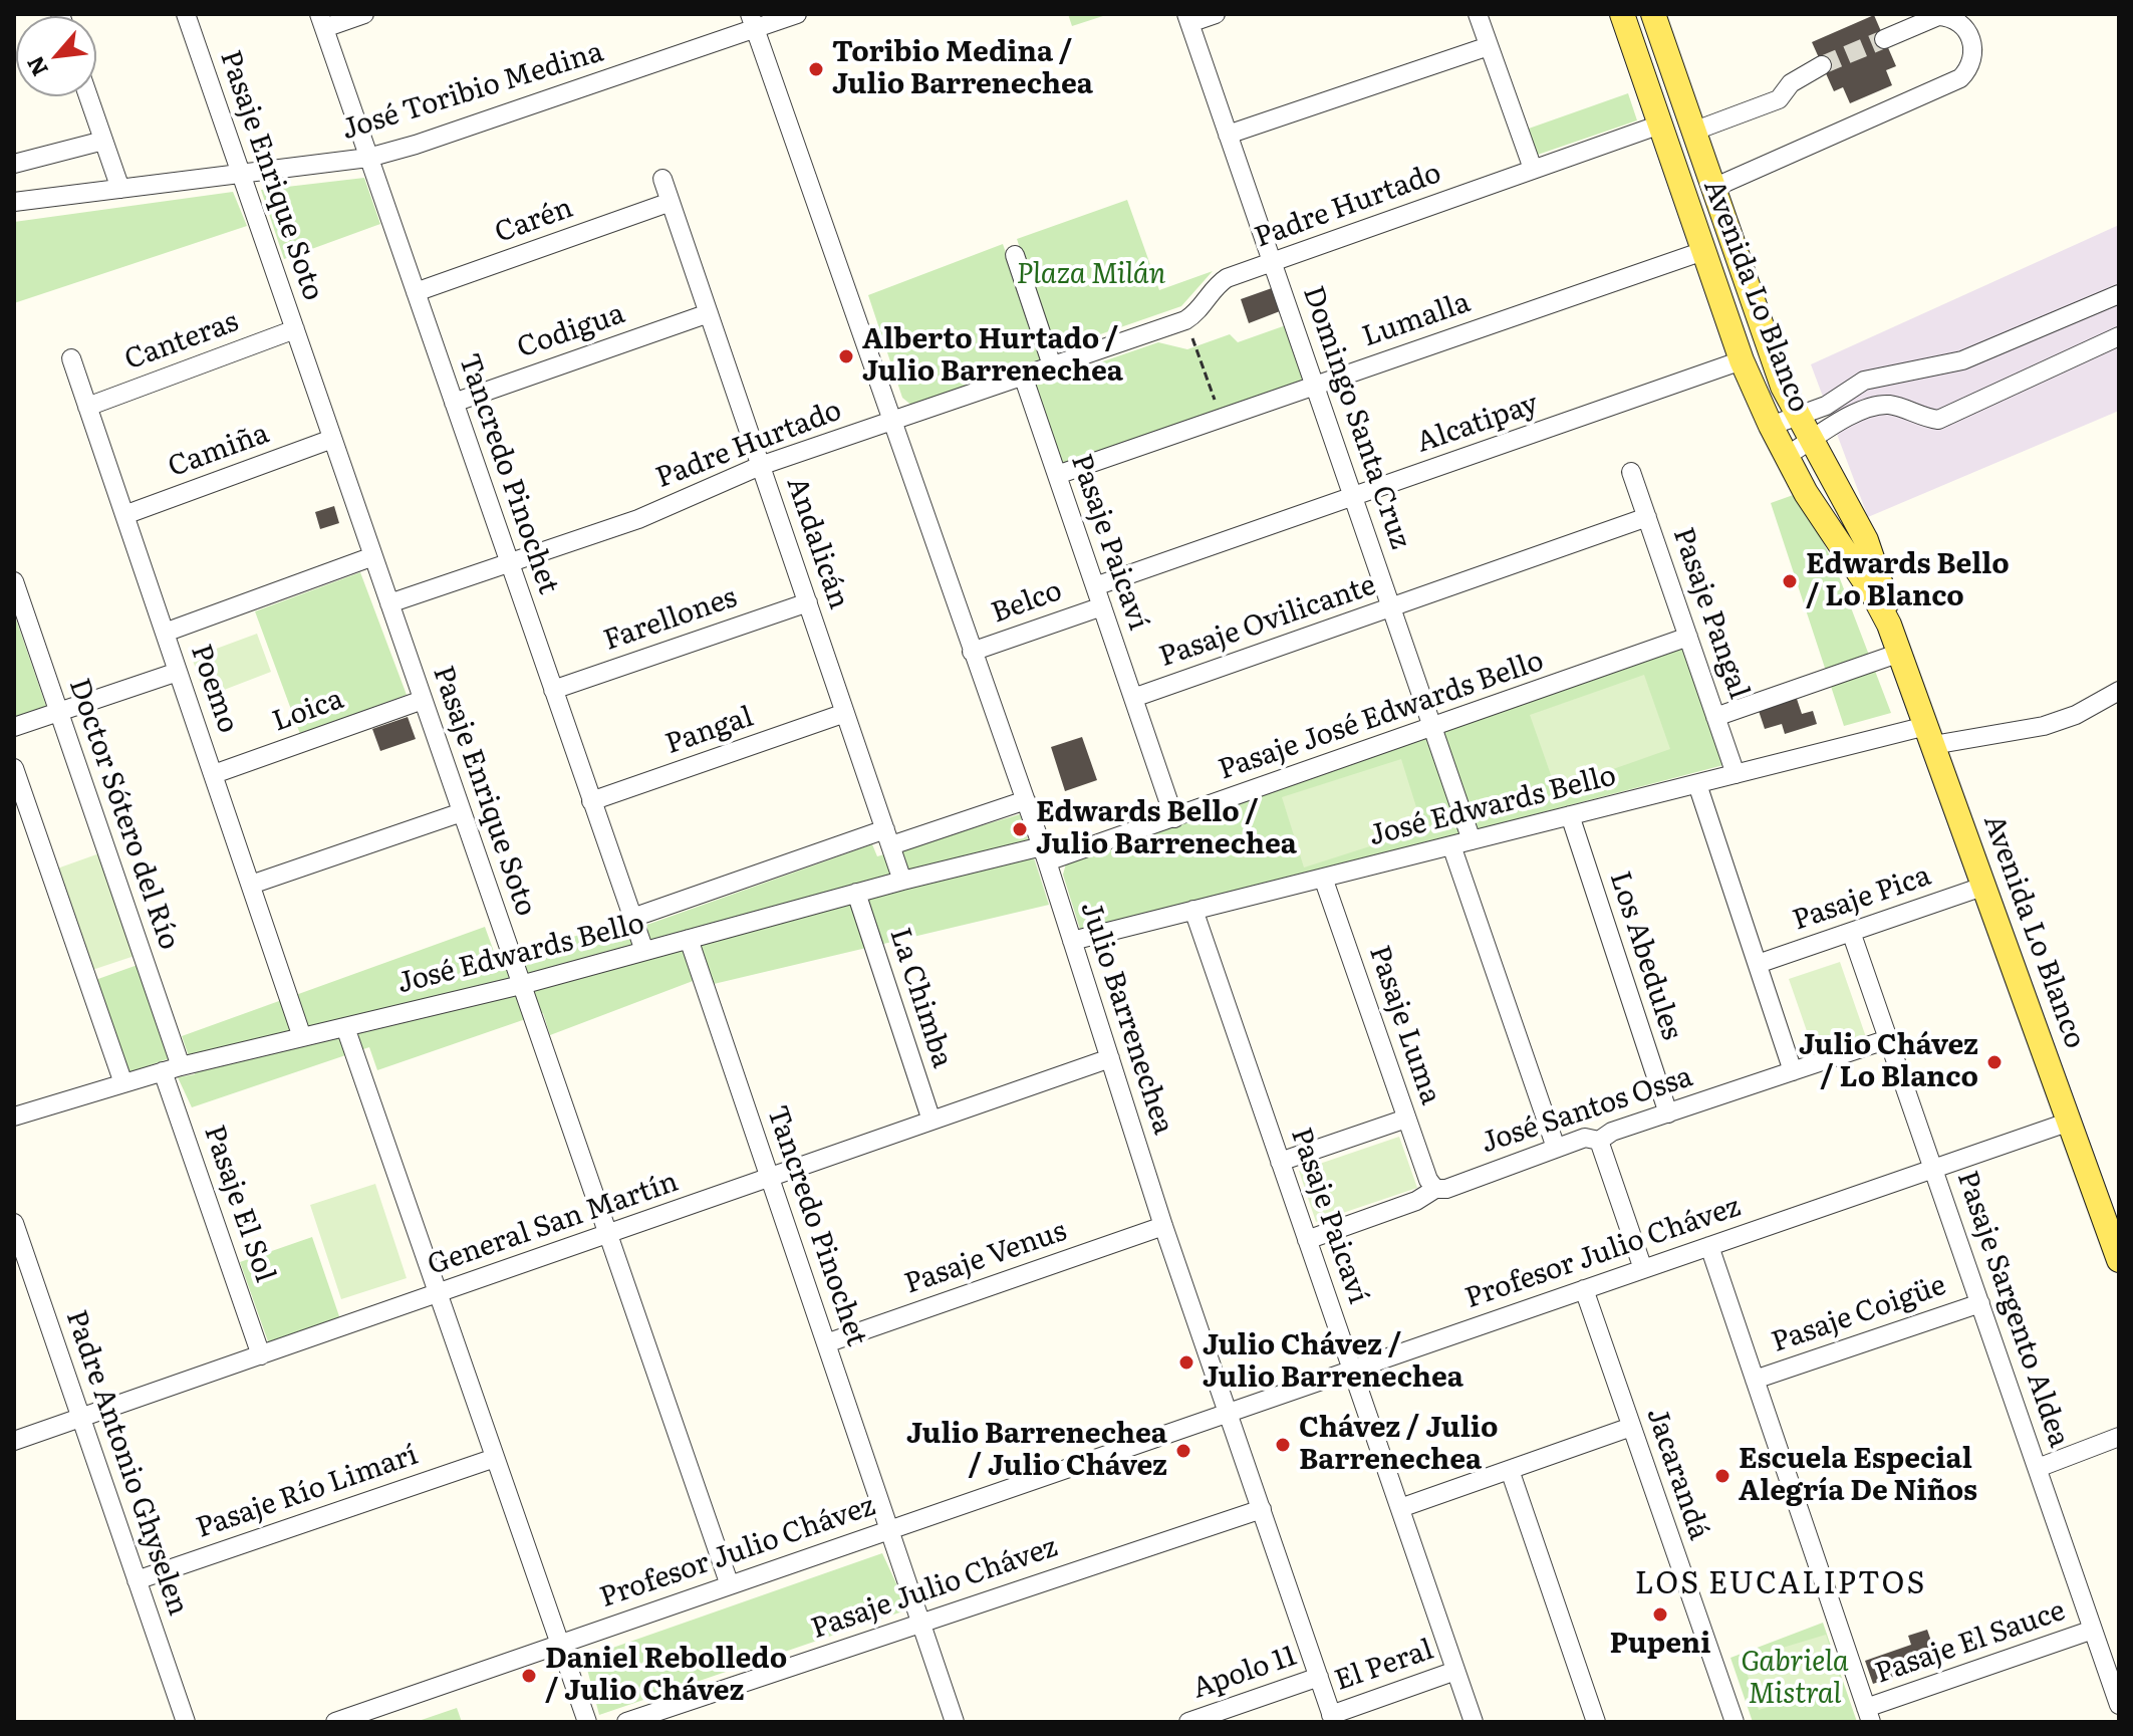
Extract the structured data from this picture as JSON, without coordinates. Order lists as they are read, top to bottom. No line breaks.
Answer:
{"streets":{"main road":["Avenida Lo Blanco"],"street":["José Toribio Medina","Pasaje Enrique Soto","Padre Hurtado","Carén","Lumalla","Codigua","Canteras","Domingo Santa Cruz","Alcatipay","Camiña","Tancredo Pinochet","Pasaje Paicaví","Andalicán","Belco","Pasaje Pangal","Farellones","Pasaje Ovilicante","Poemo","Loica","Pasaje José Edwards Bello","Pangal","José Edwards Bello","Doctor Sótero del Río","Pasaje Pica","Los Abedules","La Chimba","Julio Barrenechea","Pasaje Luma","José Santos Ossa","Pasaje El Sol","General San Martín","Profesor Julio Chávez","Pasaje Venus","Pasaje Sargento Aldea","Pasaje Coigüe","Padre Antonio Ghyselen","Jacarandá","Pasaje Río Limarí","Pasaje Julio Chávez","Pasaje El Sauce","El Peral","Apolo 11"]},"crossings":[["José Toribio Medina","Pasaje Enrique Soto"],["José Toribio Medina","Tancredo Pinochet"],["José Toribio Medina","Julio Barrenechea"],["Pasaje Enrique Soto","Padre Hurtado"],["Pasaje Enrique Soto","Canteras"],["Pasaje Enrique Soto","Camiña"],["Pasaje Enrique Soto","Loica"],["Pasaje Enrique Soto","José Edwards Bello"],["Pasaje Enrique Soto","General San Martín"],["Pasaje Enrique Soto","Profesor Julio Chávez"],["Padre Hurtado","Avenida Lo Blanco"],["Padre Hurtado","Domingo Santa Cruz"],["Padre Hurtado","Tancredo Pinochet"],["Padre Hurtado","Pasaje Paicaví"],["Padre Hurtado","Andalicán"],["Padre Hurtado","Julio Barrenechea"],["Carén","Tancredo Pinochet"],["Carén","Andalicán"],["Avenida Lo Blanco","Lumalla"],["Avenida Lo Blanco","Alcatipay"],["Avenida Lo Blanco","José Edwards Bello"],["Avenida Lo Blanco","Pasaje Pica"],["Avenida Lo Blanco","Profesor Julio Chávez"],["Lumalla","Domingo Santa Cruz"],["Lumalla","Pasaje Paicaví"],["Codigua","Tancredo Pinochet"],["Codigua","Andalicán"],["Canteras","Poemo"],["Domingo Santa Cruz","Alcatipay"],["Domingo Santa Cruz","Pasaje Ovilicante"],["Domingo Santa Cruz","Pasaje José Edwards Bello"],["Domingo Santa Cruz","José Edwards Bello"],["Alcatipay","Pasaje Paicaví"],["Camiña","Poemo"],["Tancredo Pinochet","Farellones"],["Tancredo Pinochet","Pangal"],["Tancredo Pinochet","José Edwards Bello"],["Tancredo Pinochet","General San Martín"],["Tancredo Pinochet","Profesor Julio Chávez"],["Tancredo Pinochet","Pasaje Venus"],["Tancredo Pinochet","Pasaje Julio Chávez"],["Pasaje Paicaví","Belco"],["Pasaje Paicaví","Pasaje Ovilicante"],["Pasaje Paicaví","Pasaje José Edwards Bello"],["Pasaje Paicaví","José Edwards Bello"],["Pasaje Paicaví","José Santos Ossa"],["Pasaje Paicaví","Profesor Julio Chávez"],["Pasaje Paicaví","El Peral"],["Andalicán","Farellones"],["Andalicán","Pangal"],["Andalicán","José Edwards Bello"],["Belco","Julio Barrenechea"],["Pasaje Pangal","Pasaje Ovilicante"],["Pasaje Pangal","Pasaje José Edwards Bello"],["Pasaje Pangal","José Edwards Bello"],["Poemo","Loica"],["Poemo","José Edwards Bello"],["Pasaje José Edwards Bello","José Edwards Bello"],["Pasaje José Edwards Bello","Julio Barrenechea"],["José Edwards Bello","Doctor Sótero del Río"],["José Edwards Bello","Los Abedules"],["José Edwards Bello","La Chimba"],["José Edwards Bello","Julio Barrenechea"],["José Edwards Bello","Pasaje Luma"],["José Edwards Bello","Pasaje El Sol"],["Doctor Sótero del Río","Pasaje El Sol"],["Pasaje Pica","Pasaje Sargento Aldea"],["Los Abedules","José Santos Ossa"],["La Chimba","General San Martín"],["Julio Barrenechea","General San Martín"],["Julio Barrenechea","Profesor Julio Chávez"],["Julio Barrenechea","Pasaje Venus"],["Julio Barrenechea","Pasaje Julio Chávez"],["Julio Barrenechea","El Peral"],["Julio Barrenechea","Apolo 11"],["Pasaje Luma","José Santos Ossa"],["José Santos Ossa","Pasaje Sargento Aldea"],["Pasaje El Sol","General San Martín"],["General San Martín","Padre Antonio Ghyselen"],["Profesor Julio Chávez","Pasaje Sargento Aldea"],["Profesor Julio Chávez","Jacarandá"],["Pasaje Sargento Aldea","Pasaje Coigüe"],["Pasaje Sargento Aldea","Pasaje El Sauce"],["Padre Antonio Ghyselen","Pasaje Río Limarí"]],"districts":["LOS EUCALIPTOS"],"parks":["Plaza Milán","Gabriela Mistral"],"places":["Toribio Medina / Julio Barrenechea","Alberto Hurtado / Julio Barrenechea","Edwards Bello / Lo Blanco","Edwards Bello / Julio Barrenechea","Julio Chávez / Lo Blanco","Julio Chávez / Julio Barrenechea","Chávez / Julio Barrenechea","Julio Barrenechea / Julio Chávez","Escuela Especial Alegría De Niños","Pupeni","Daniel Rebolledo / Julio Chávez"],"north":"bottom left"}
